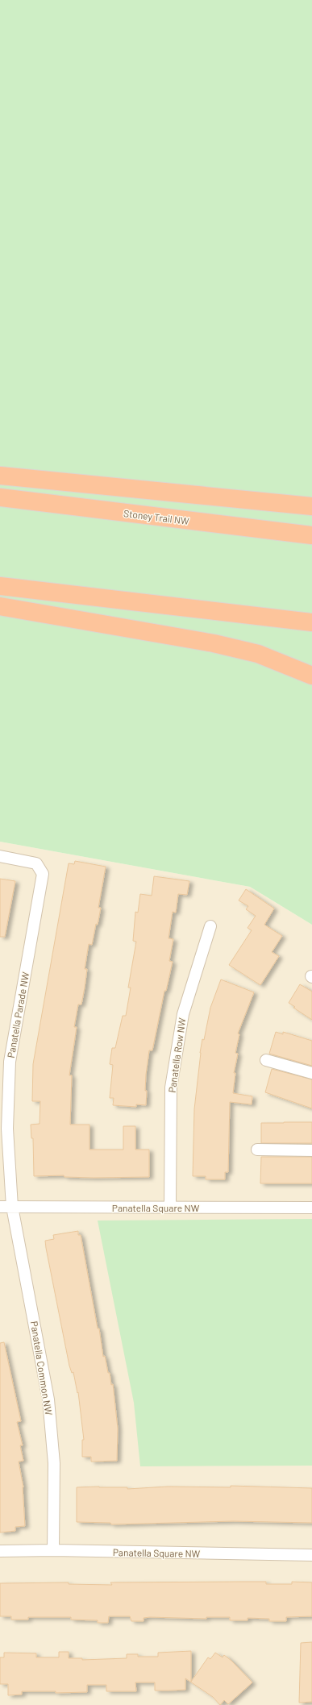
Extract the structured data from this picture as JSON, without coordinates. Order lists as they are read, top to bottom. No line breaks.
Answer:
{"streets":{"highway":["Stoney Trail NW"],"street":["Panatella Parade NW","Panatella Row NW","Panatella Square NW","Panatella Common NW"]},"crossings":[["Panatella Parade NW","Panatella Square NW"],["Panatella Parade NW","Panatella Common NW"],["Panatella Row NW","Panatella Square NW"],["Panatella Square NW","Panatella Common NW"]]}
